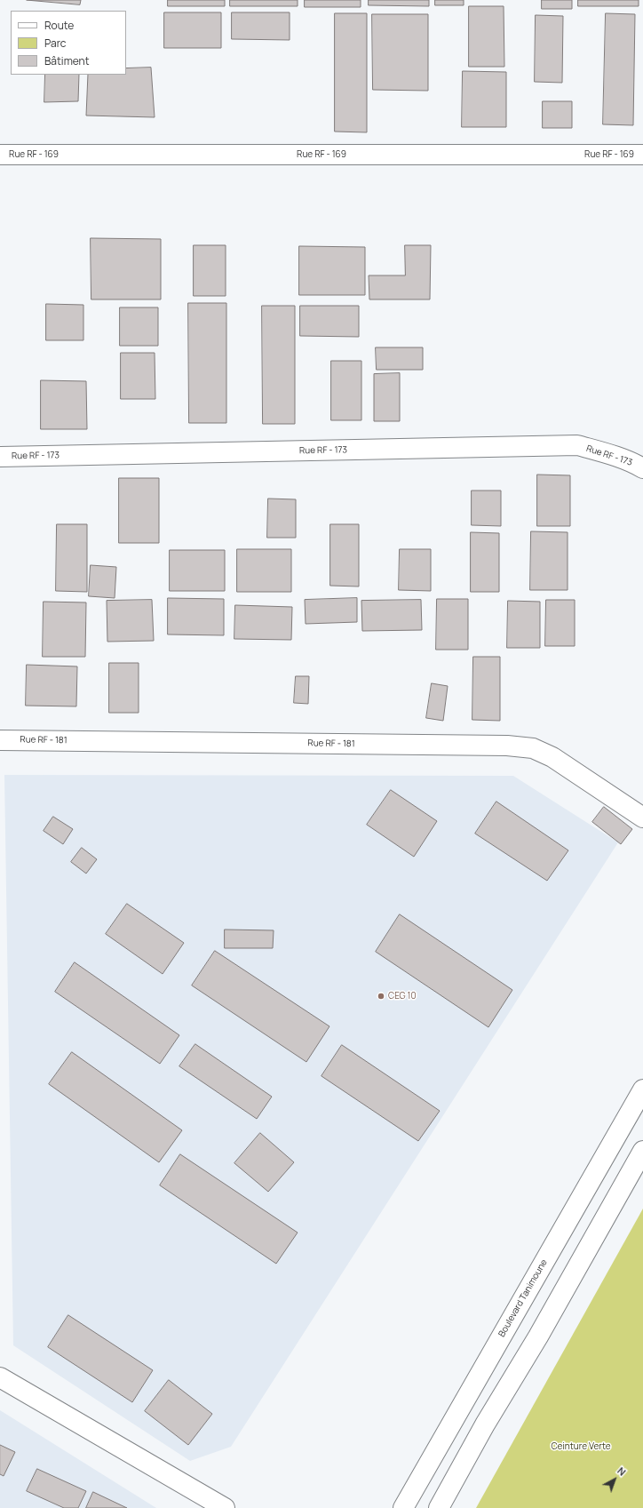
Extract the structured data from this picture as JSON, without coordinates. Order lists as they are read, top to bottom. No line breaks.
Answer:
{"streets":{"street":["Rue RF - 169","Rue RF - 173","Rue RF - 181","Boulevard Tanimoune"]},"parks":["Ceinture Verte"],"places":["CEG 10"],"legend":["Route","Parc","Bâtiment"],"north":"top right"}
